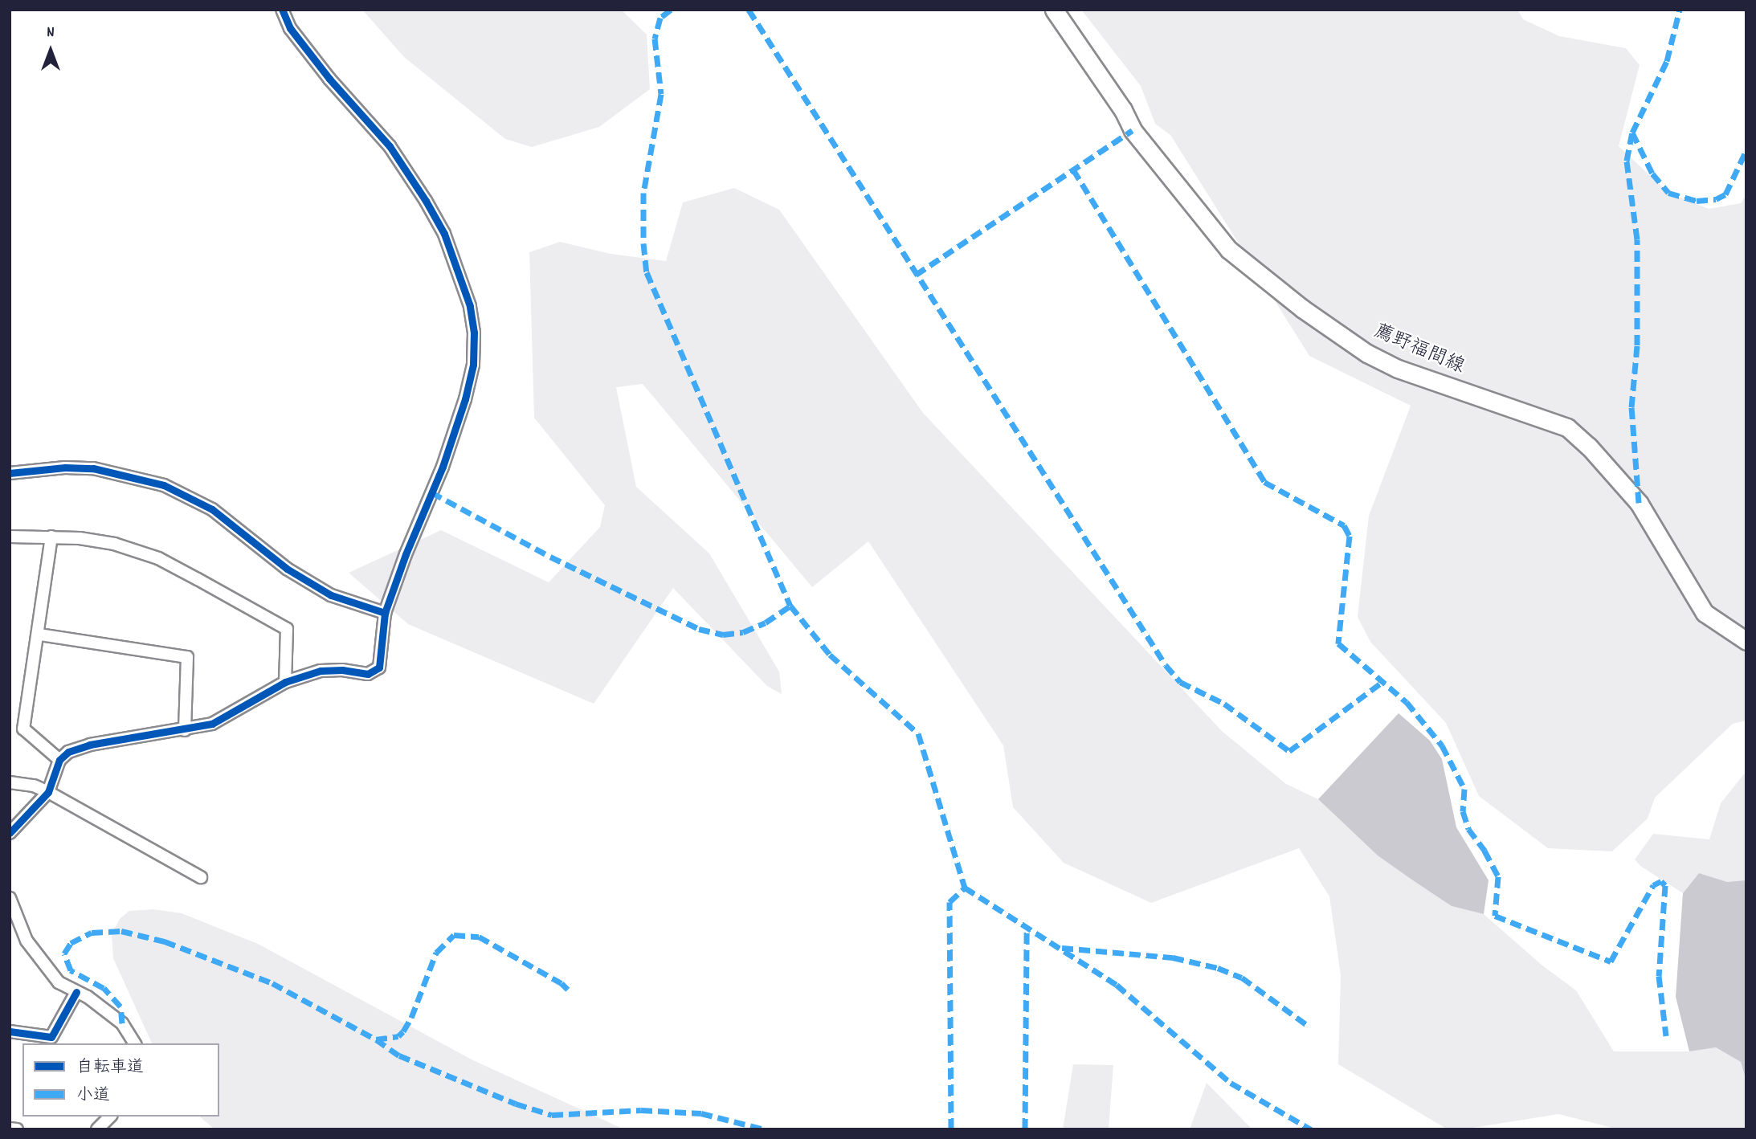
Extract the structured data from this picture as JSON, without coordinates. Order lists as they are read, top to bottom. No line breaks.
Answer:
{"streets":{"main road":["薦野福間線"]},"legend":["自転車道","小道"],"north":"top"}
